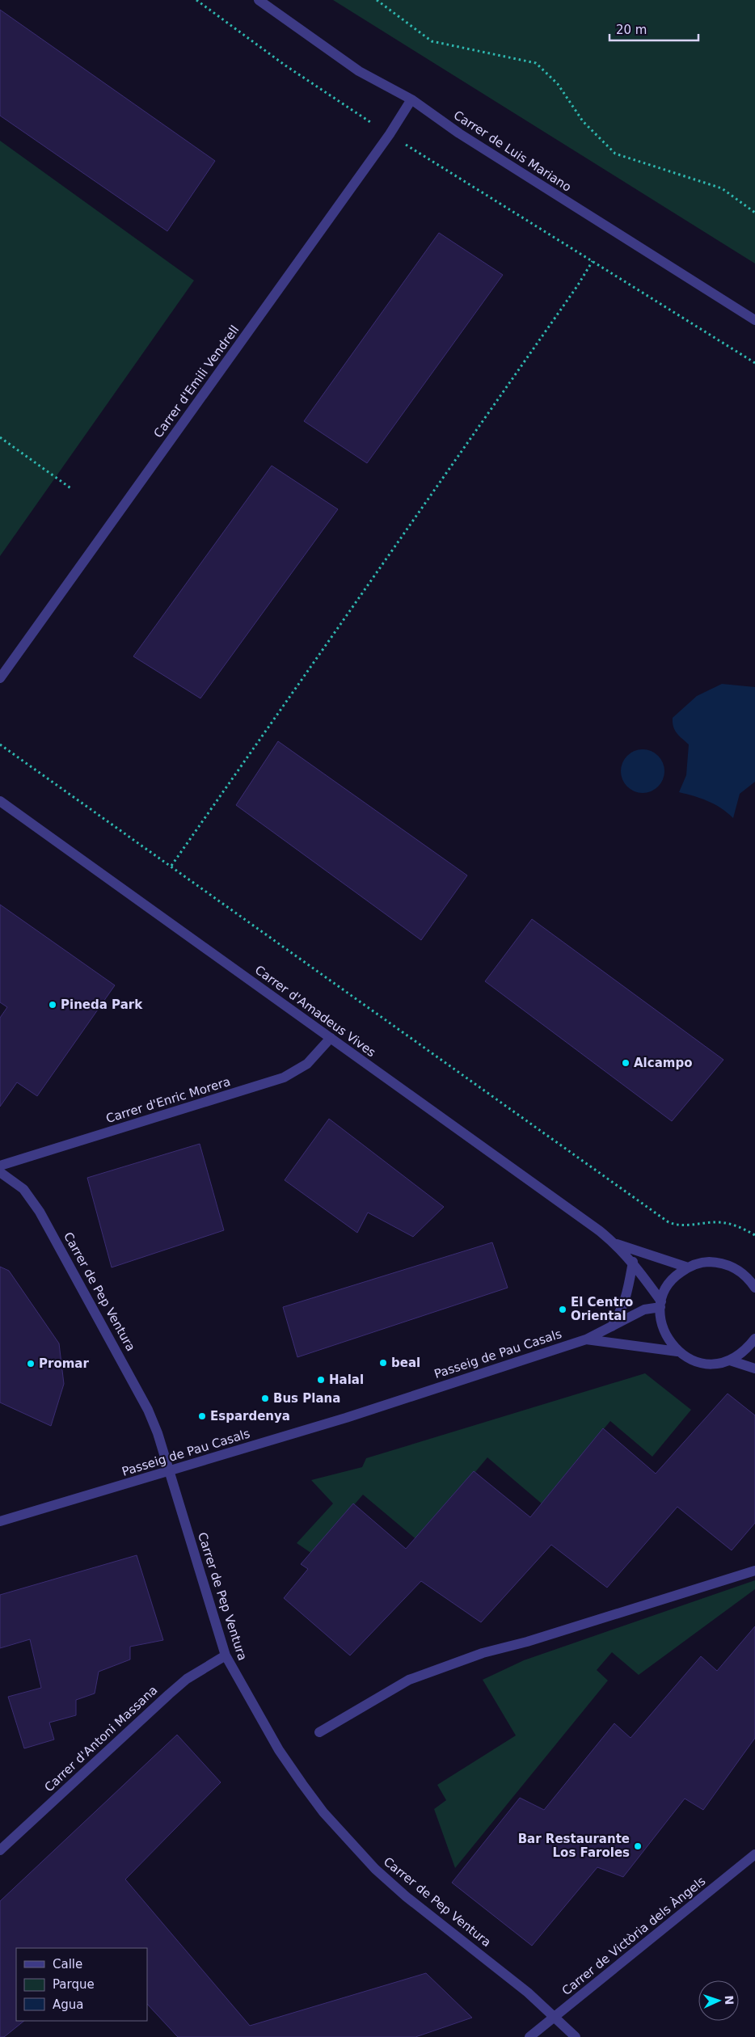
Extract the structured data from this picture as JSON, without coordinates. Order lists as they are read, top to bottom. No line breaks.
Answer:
{"streets":{"street":["Carrer de Luis Mariano","Carrer d'Emili Vendrell","Carrer d'Amadeus Vives","Carrer d'Enric Morera","Carrer de Pep Ventura","Passeig de Pau Casals","Carrer d'Antoni Massana","Carrer de Victòria dels Àngels"]},"crossings":[["Carrer de Luis Mariano","Carrer d'Emili Vendrell"],["Carrer d'Amadeus Vives","Carrer d'Enric Morera"],["Carrer d'Amadeus Vives","Passeig de Pau Casals"],["Carrer de Pep Ventura","Passeig de Pau Casals"],["Carrer de Pep Ventura","Carrer d'Antoni Massana"],["Carrer de Pep Ventura","Carrer de Victòria dels Àngels"]],"places":["Pineda Park","Alcampo","El Centro Oriental","beal","Promar","Halal","Bus Plana","Espardenya","Bar Restaurante Los Faroles"],"legend":["Calle","Parque","Agua"],"scale_bar":"20 m","north":"right"}
